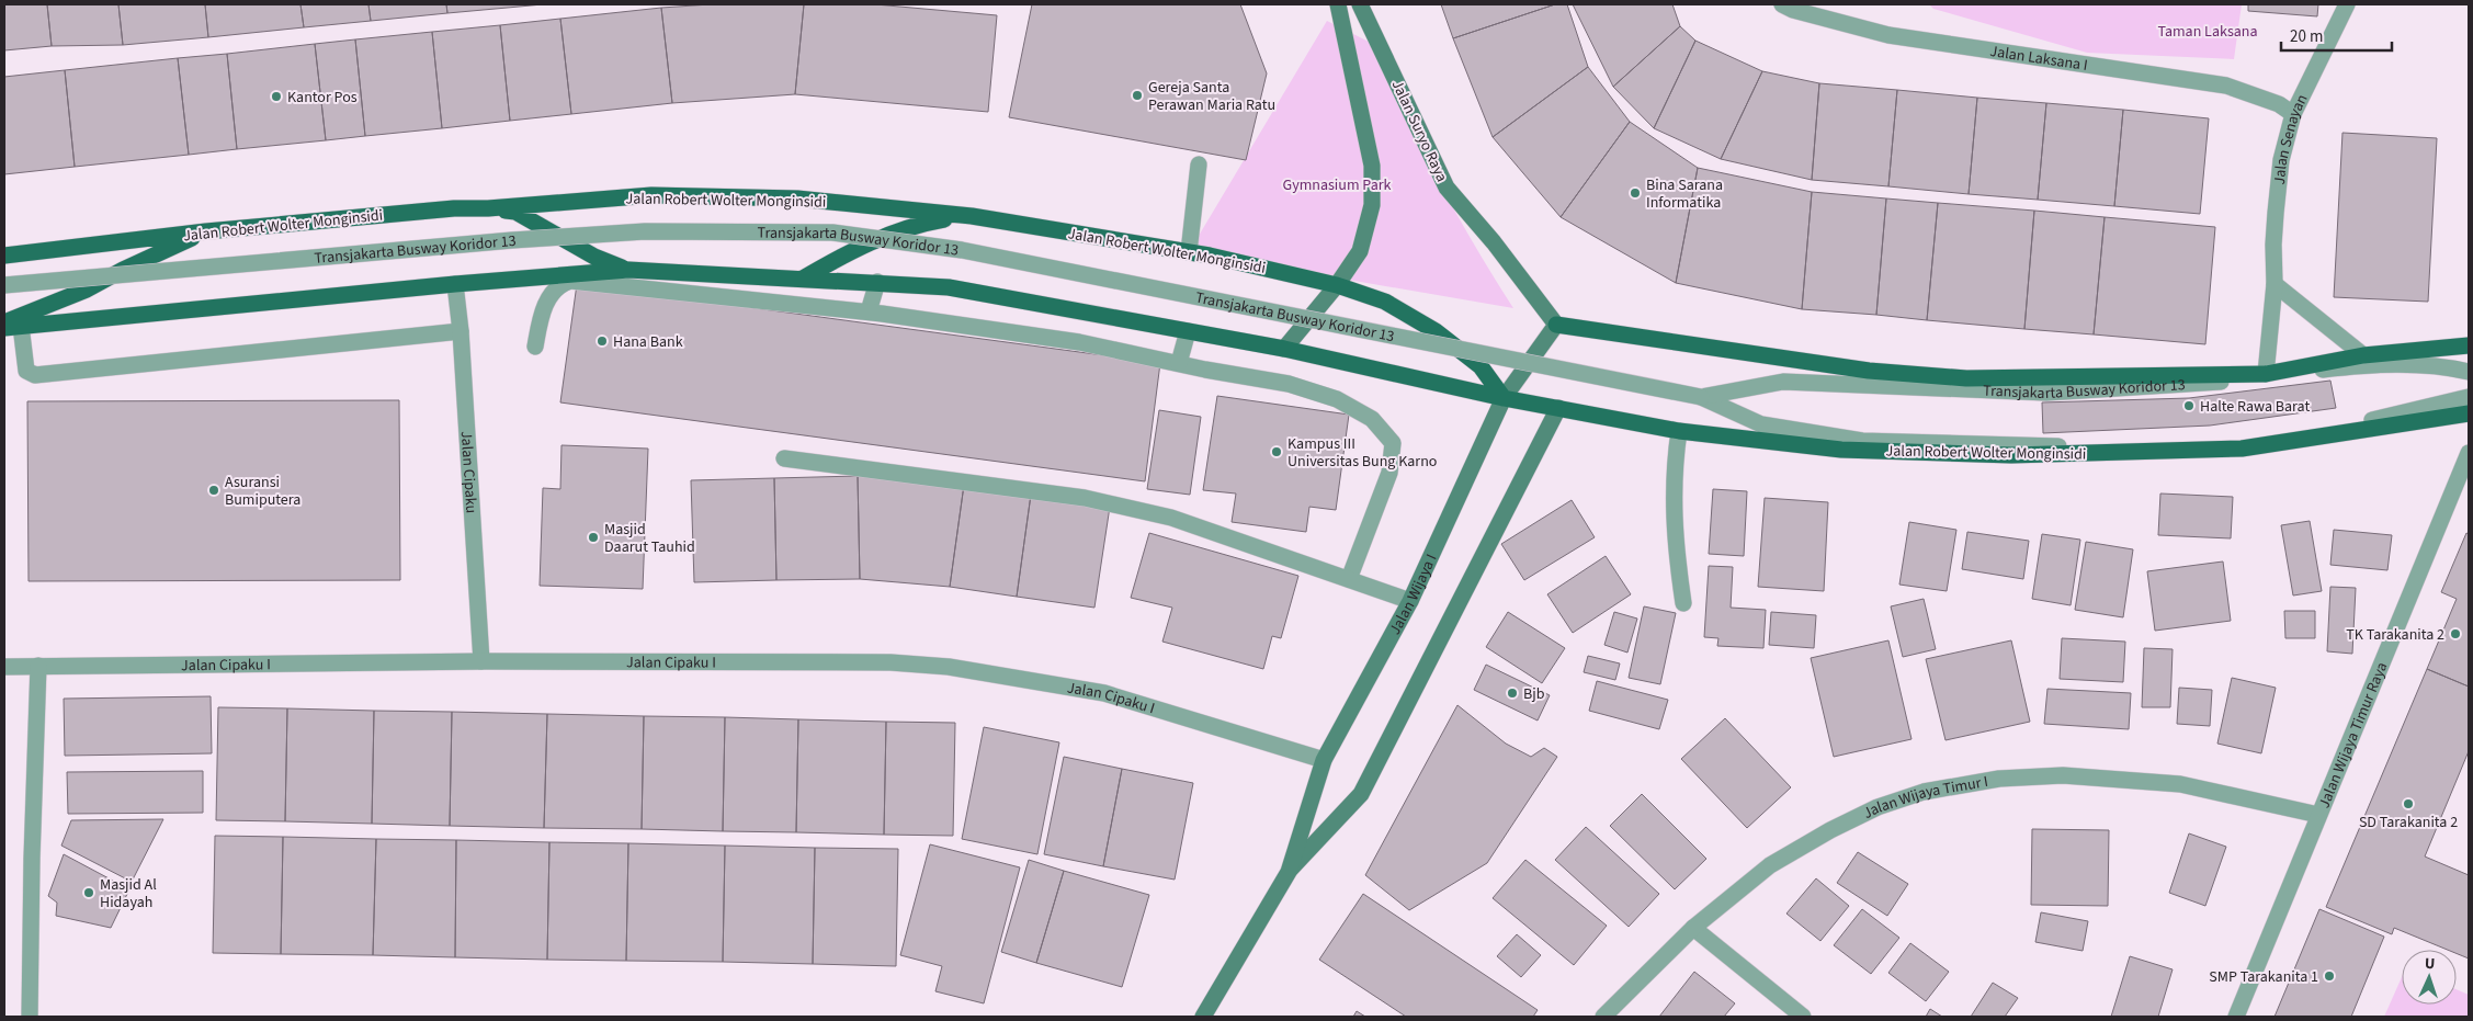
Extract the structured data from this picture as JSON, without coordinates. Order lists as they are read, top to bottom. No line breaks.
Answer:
{"streets":{"main road":["Jalan Suryo Raya","Jalan Robert Wolter Monginsidi","Jalan Wijaya I"],"street":["Jalan Laksana I","Jalan Senayan","Transjakarta Busway Koridor 13","Jalan Cipaku","Jalan Cipaku I","Jalan Wijaya Timur Raya","Jalan Wijaya Timur I"]},"crossings":[["Jalan Laksana I","Jalan Senayan"],["Jalan Suryo Raya","Jalan Wijaya I"],["Jalan Robert Wolter Monginsidi","Jalan Cipaku"],["Jalan Robert Wolter Monginsidi","Jalan Wijaya I"],["Jalan Cipaku","Jalan Cipaku I"],["Jalan Wijaya I","Jalan Cipaku I"],["Jalan Wijaya Timur Raya","Jalan Wijaya Timur I"]],"parks":["Taman Laksana","Gymnasium Park"],"places":["Gereja Santa Perawan Maria Ratu","Kantor Pos","Bina Sarana Informatika","Hana Bank","Halte Rawa Barat","Kampus III Universitas Bung Karno","Asuransi Bumiputera","Masjid Daarut Tauhid","TK Tarakanita 2","Bjb","SD Tarakanita 2","Masjid Al Hidayah","SMP Tarakanita 1"],"scale_bar":"20 m","north":"top"}
